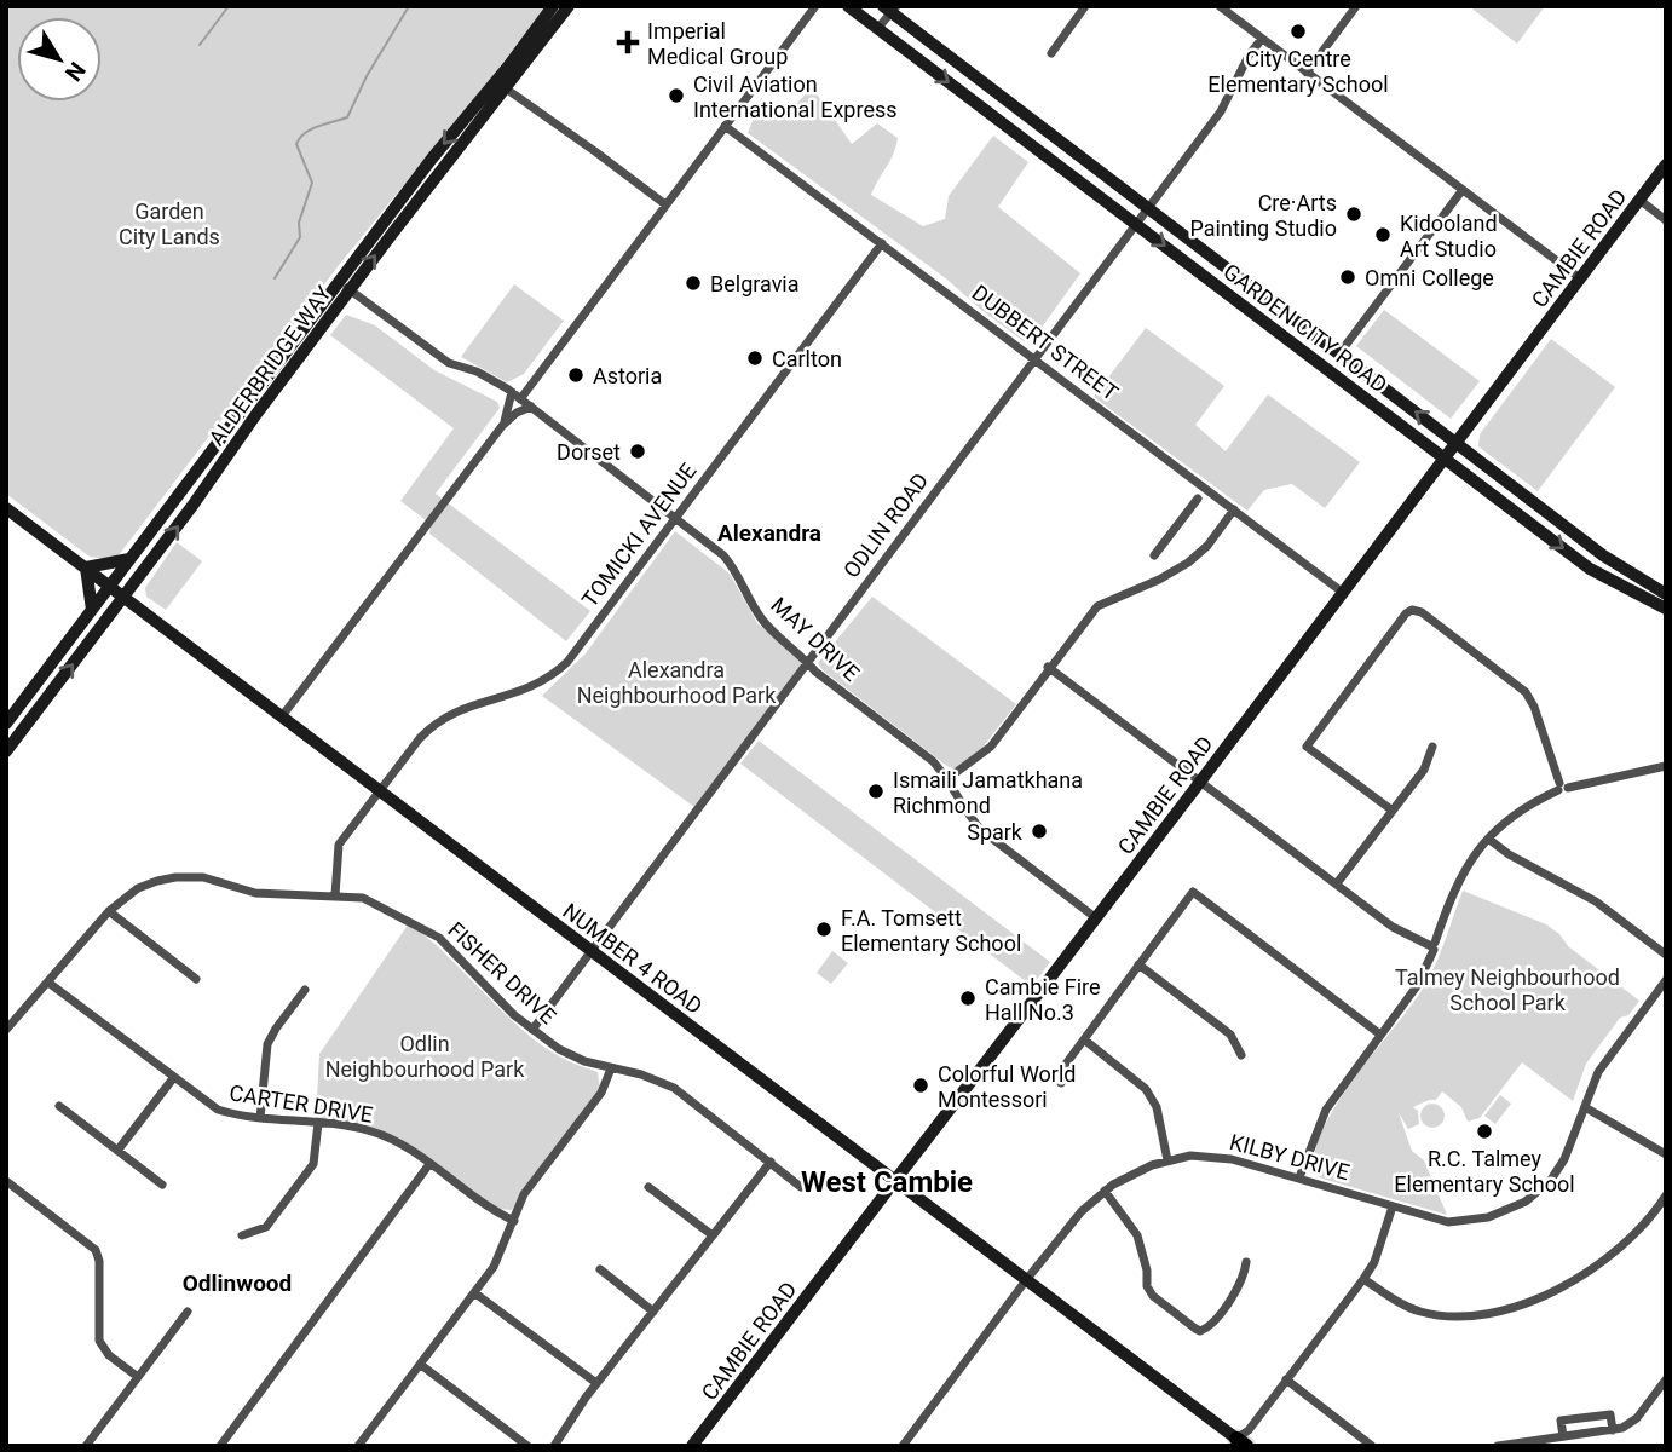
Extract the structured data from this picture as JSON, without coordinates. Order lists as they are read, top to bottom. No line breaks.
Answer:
{"streets":{"main road":["CAMBIE ROAD","GARDEN CITY ROAD","ALDERBRIDGE WAY","NUMBER 4 ROAD"],"street":["DUBBERT STREET","ODLIN ROAD","TOMICKI AVENUE","MAY DRIVE","FISHER DRIVE","CARTER DRIVE","KILBY DRIVE"]},"crossings":[["CAMBIE ROAD","GARDEN CITY ROAD"],["CAMBIE ROAD","DUBBERT STREET"],["CAMBIE ROAD","MAY DRIVE"],["CAMBIE ROAD","NUMBER 4 ROAD"],["GARDEN CITY ROAD","ODLIN ROAD"],["DUBBERT STREET","ODLIN ROAD"],["DUBBERT STREET","TOMICKI AVENUE"],["ALDERBRIDGE WAY","MAY DRIVE"],["ALDERBRIDGE WAY","NUMBER 4 ROAD"],["ODLIN ROAD","MAY DRIVE"],["ODLIN ROAD","NUMBER 4 ROAD"],["ODLIN ROAD","FISHER DRIVE"],["TOMICKI AVENUE","MAY DRIVE"],["TOMICKI AVENUE","NUMBER 4 ROAD"],["TOMICKI AVENUE","FISHER DRIVE"],["NUMBER 4 ROAD","KILBY DRIVE"],["FISHER DRIVE","CARTER DRIVE"]],"districts":["Alexandra","West Cambie","Odlinwood"],"parks":["Garden City Lands","Alexandra Neighbourhood Park","Talmey Neighbourhood School Park","Odlin Neighbourhood Park"],"places":{"other":["City Centre Elementary School","Civil Aviation International Express","Cre·Arts Painting Studio","Kidooland Art Studio","Omni College","Belgravia","Carlton","Astoria","Dorset","Ismaili Jamatkhana Richmond","Spark","F.A. Tomsett Elementary School","Cambie Fire Hall No.3","Colorful World Montessori","R.C. Talmey Elementary School"],"health":["Imperial Medical Group"]},"north":"bottom right"}
